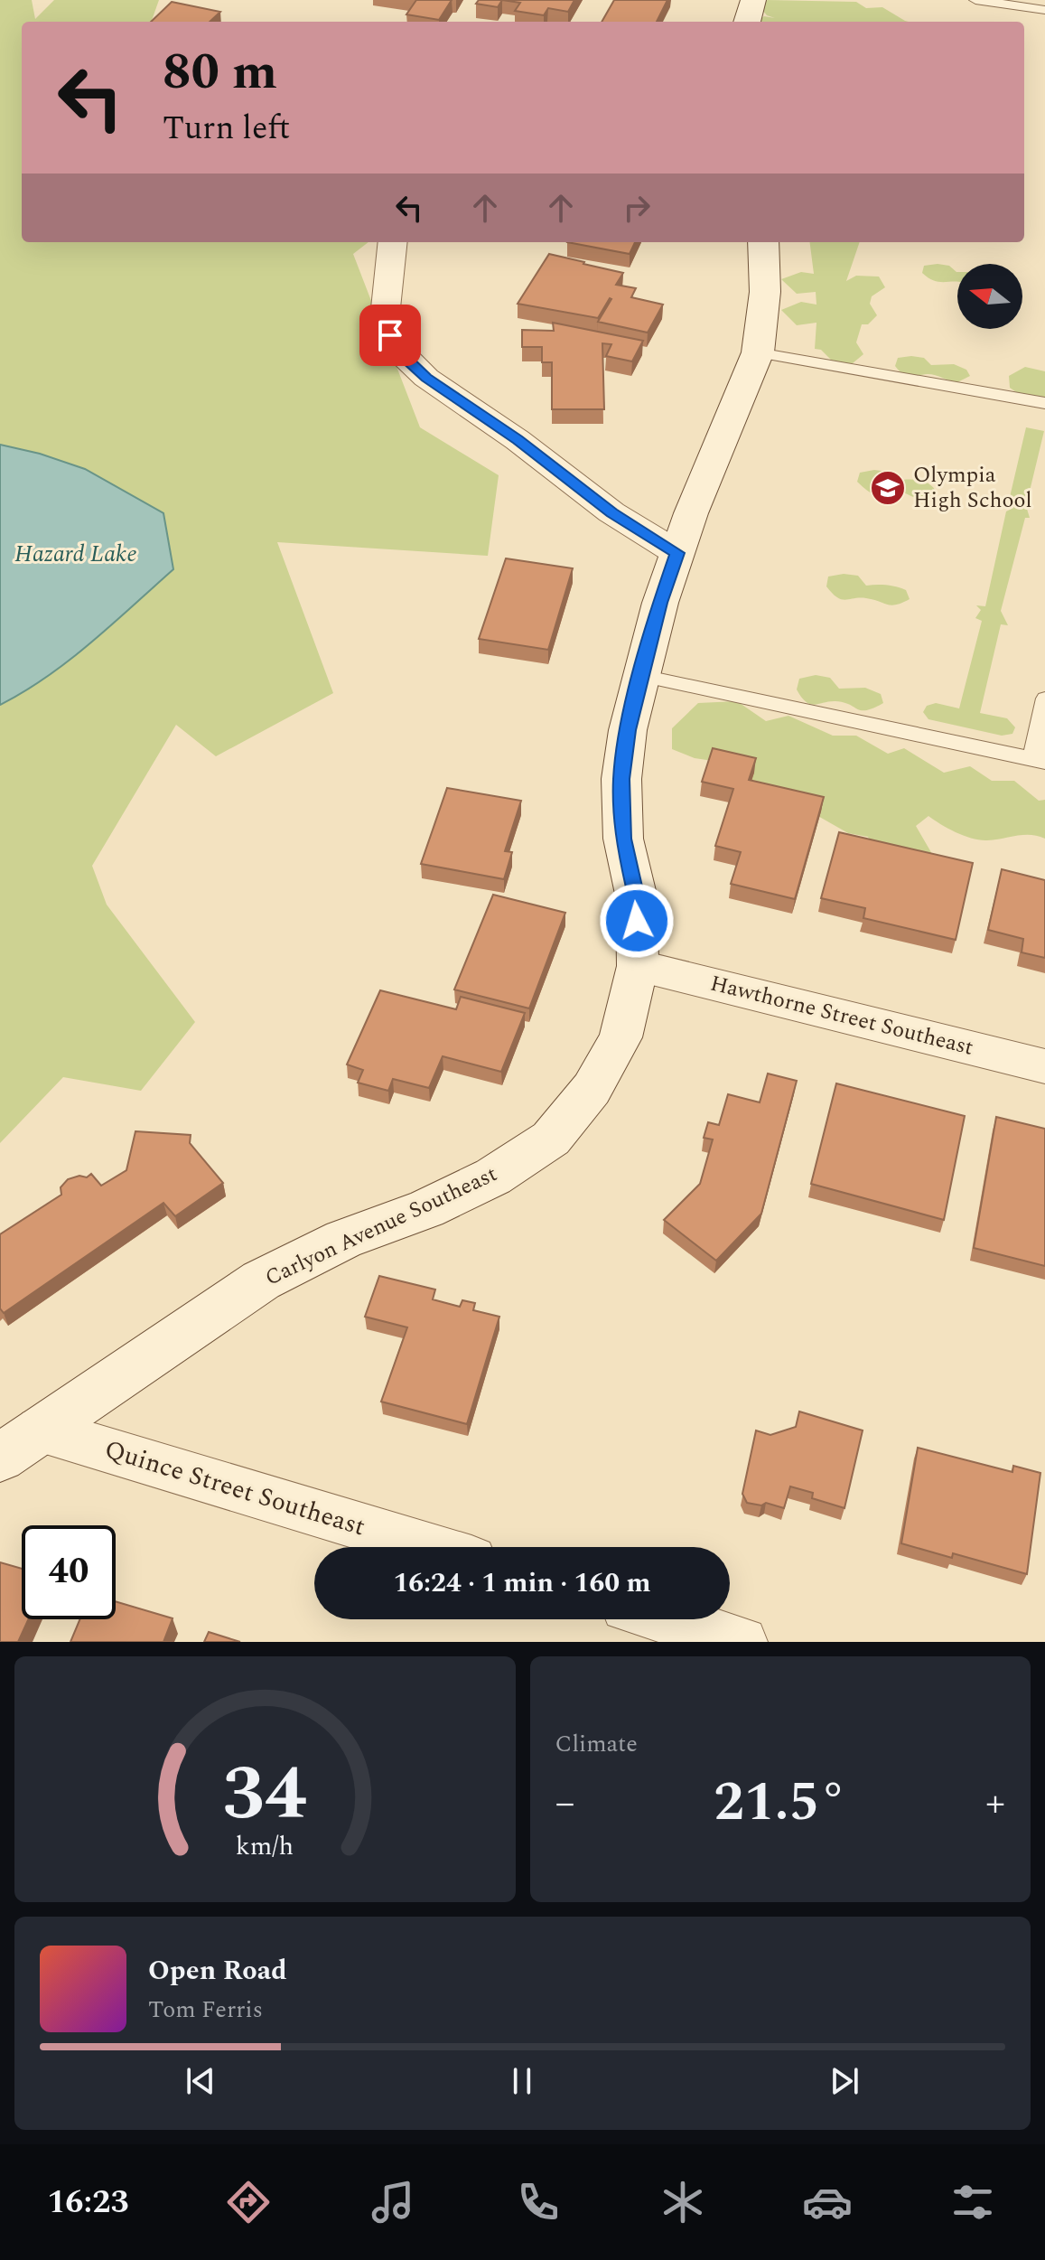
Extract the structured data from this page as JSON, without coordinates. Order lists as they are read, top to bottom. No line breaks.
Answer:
{"streets":{"street":["Hawthorne Street Southeast","Carlyon Avenue Southeast","Quince Street Southeast"]},"crossings":[["Hawthorne Street Southeast","Carlyon Avenue Southeast"],["Carlyon Avenue Southeast","Quince Street Southeast"]],"water":["Hazard Lake"],"places":{"school or university":["Olympia High School"]},"north":"left","page":{"turn":["80 m","Turn left"],"limit":"40","trip":"16:24 · 1 min · 160 m","tile":"Climate","heat":["−","21.5°","+"],"song":["Open Road","Tom Ferris"],"tabs":"16:23","gauge":["34","km/h"]}}
